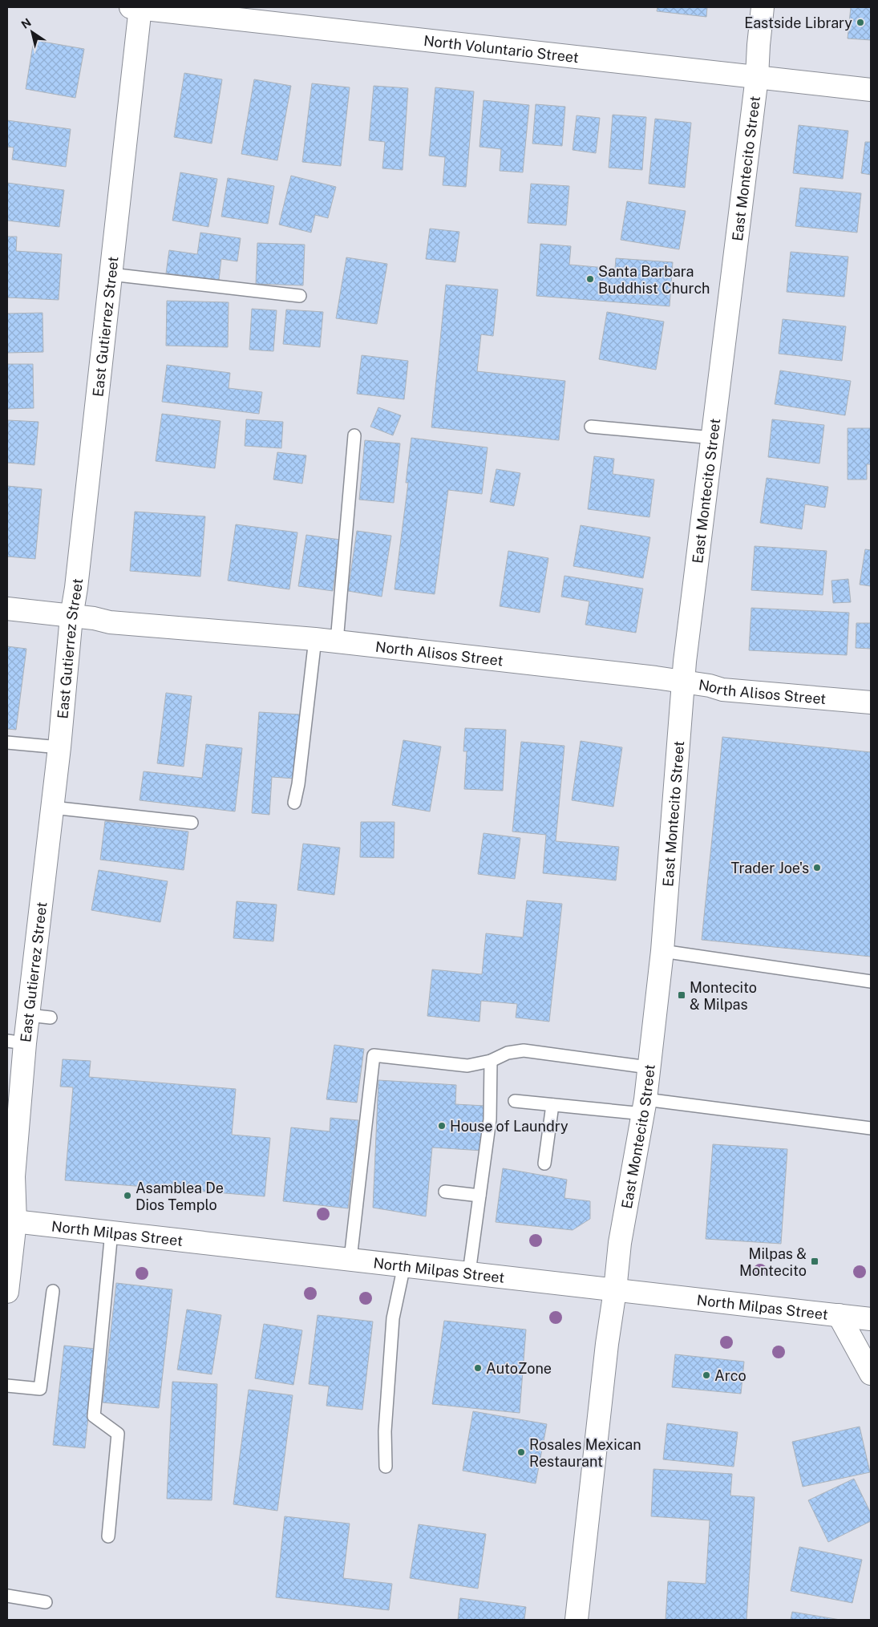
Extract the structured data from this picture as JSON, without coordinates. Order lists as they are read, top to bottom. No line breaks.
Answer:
{"streets":{"street":["North Voluntario Street","East Montecito Street","East Gutierrez Street","North Alisos Street","North Milpas Street"]},"crossings":[["North Voluntario Street","East Montecito Street"],["North Voluntario Street","East Gutierrez Street"],["East Montecito Street","North Alisos Street"],["East Montecito Street","North Milpas Street"],["East Gutierrez Street","North Alisos Street"],["East Gutierrez Street","North Milpas Street"]],"places":{"other":["Eastside Library","Santa Barbara Buddhist Church","Trader Joe's","House of Laundry","Asamblea De Dios Templo","AutoZone","Arco","Rosales Mexican Restaurant"],"transit":["Montecito & Milpas","Milpas & Montecito"]},"north":"top left"}
